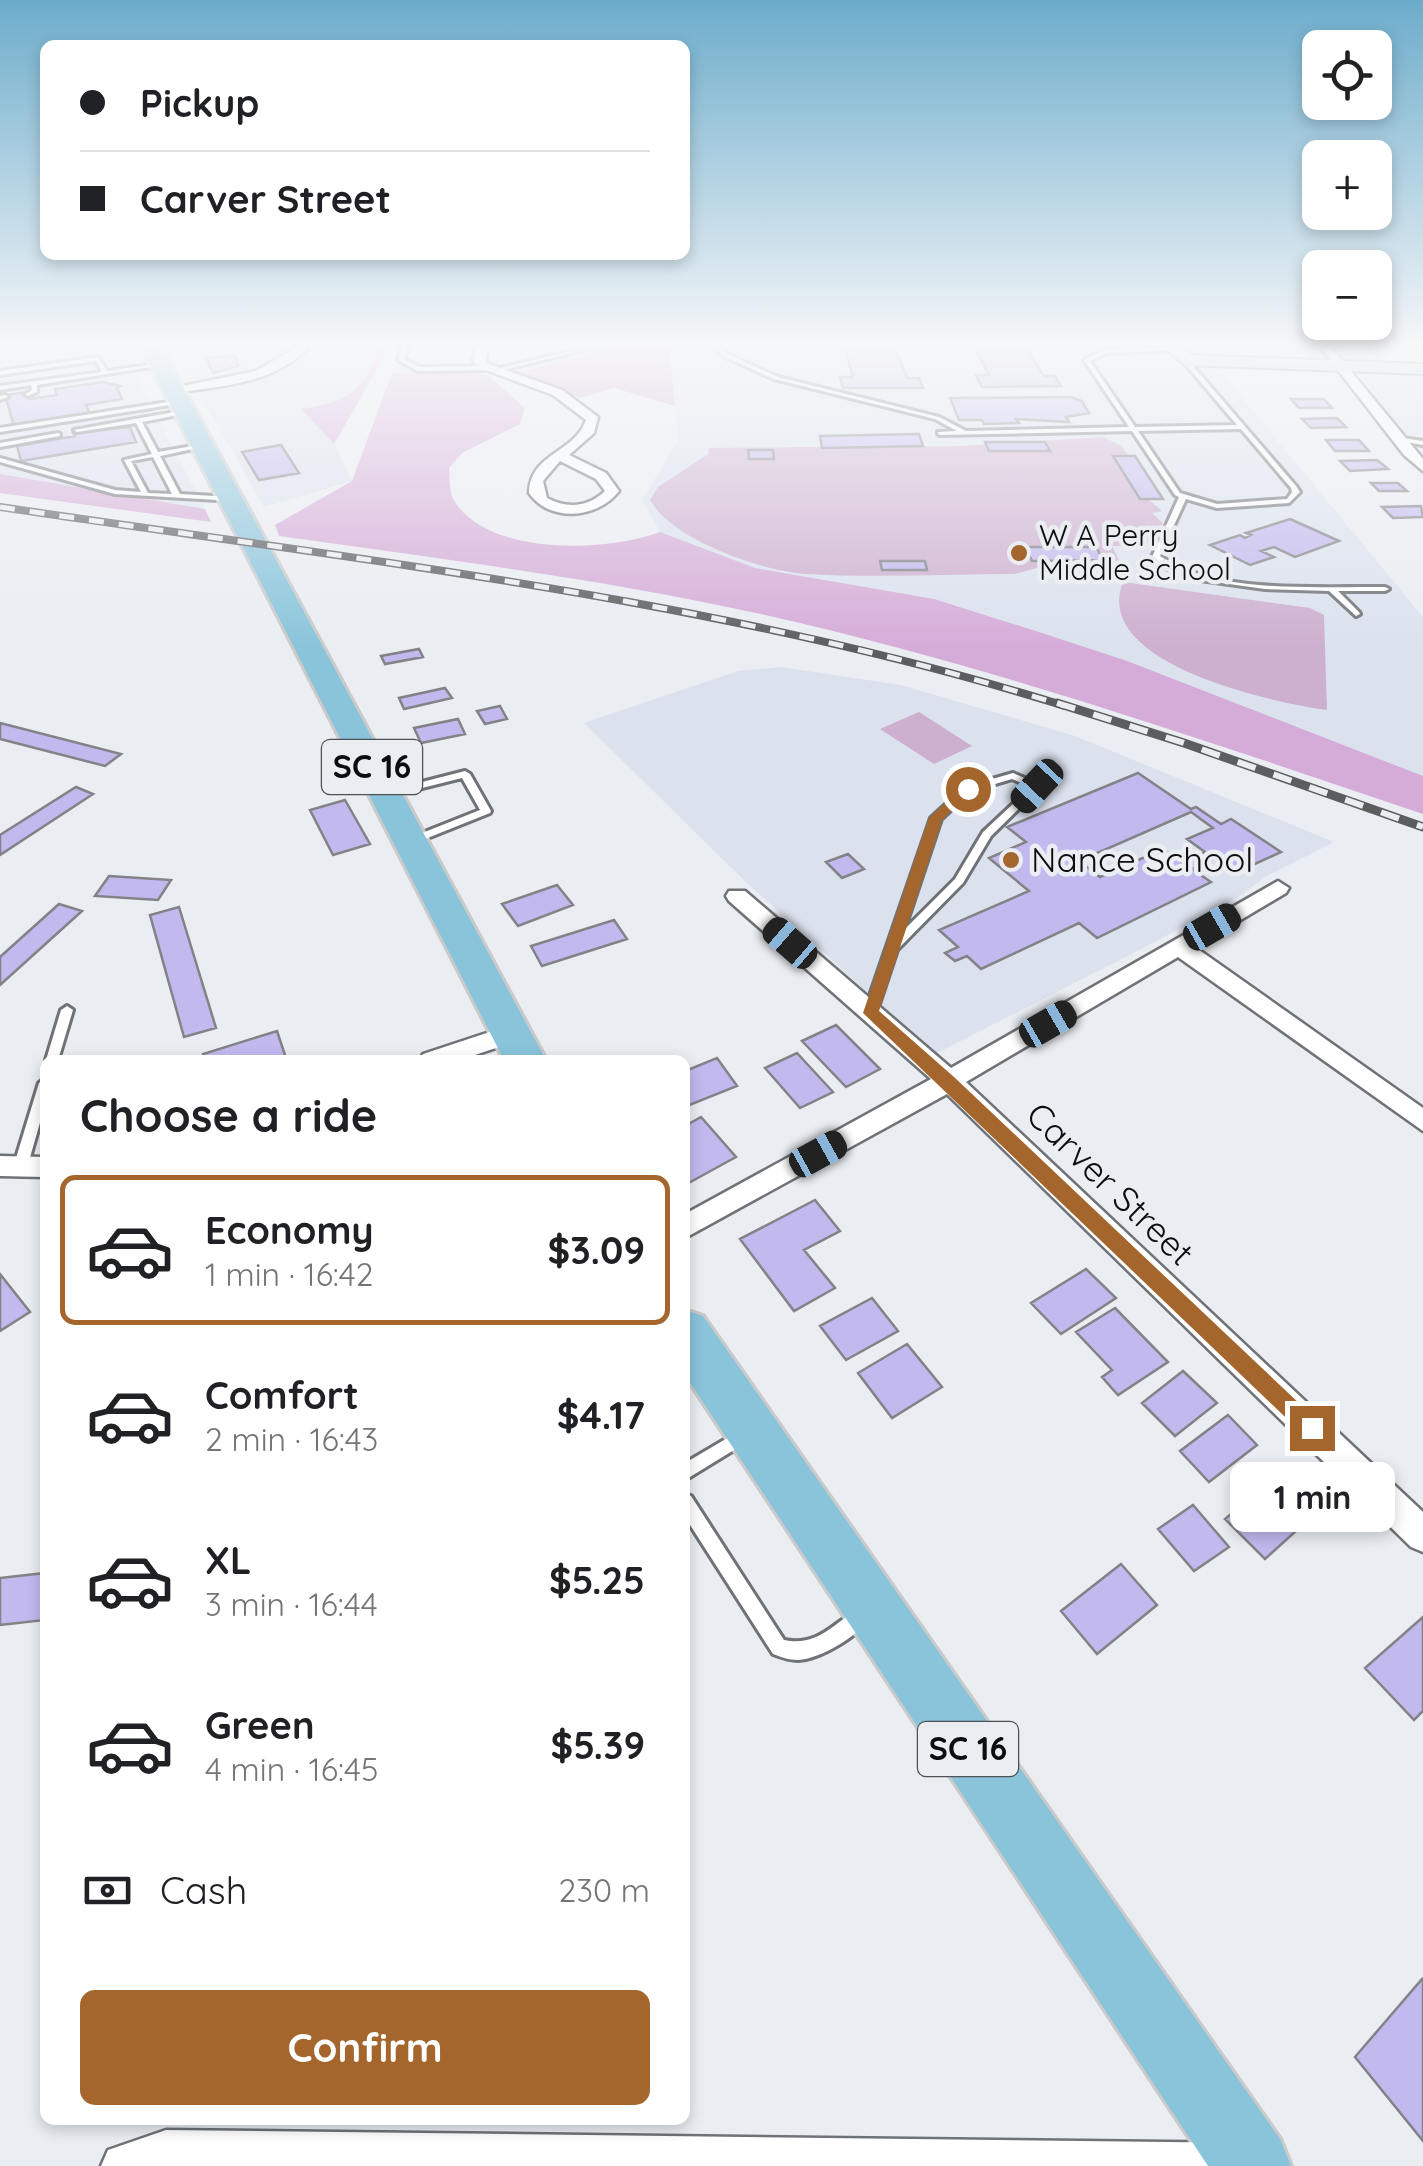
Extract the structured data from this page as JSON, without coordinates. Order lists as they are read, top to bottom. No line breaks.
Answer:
{"streets":{"main road":["SC 16"],"street":["Carver Street"]},"places":["W A Perry Middle School","Nance School"],"page":{"map_buttons":["+","−"],"banner":["Pickup","Carver Street"],"heading":"Choose a ride","list":[{"name":"Economy","note":"1 min · 16:42","value":"$3.09"},{"name":"Comfort","note":"2 min · 16:43","value":"$4.17"},{"name":"XL","note":"3 min · 16:44","value":"$5.25"},{"name":"Green","note":"4 min · 16:45","value":"$5.39"}],"bubble":"1 min","pay":["Cash","230 m"],"buttons":"Confirm"}}
